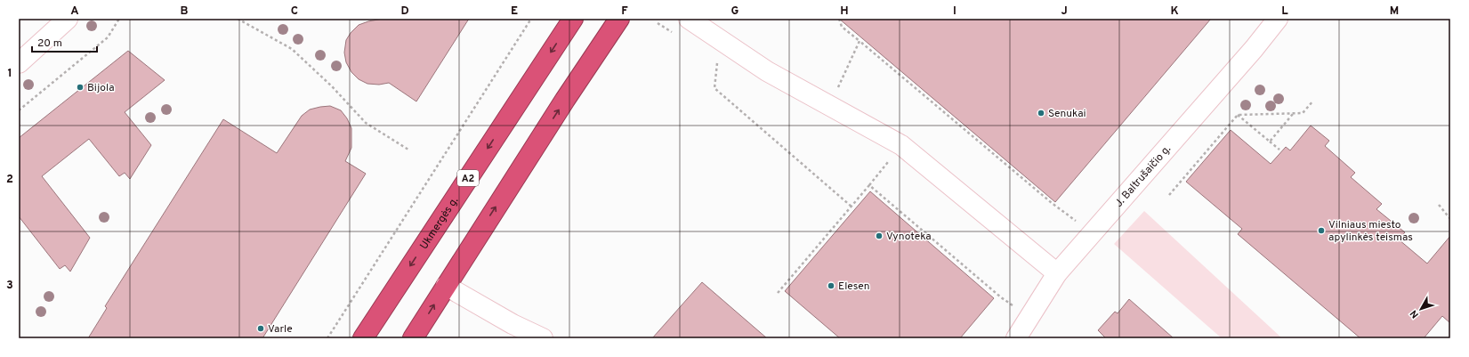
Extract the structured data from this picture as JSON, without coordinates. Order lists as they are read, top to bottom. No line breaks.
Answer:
{"streets":{"highway":["A2","Ukmergės g."],"street":["J. Baltrušaičio g."]},"places":["Bijola","Senukai","Vilniaus miesto apylinkės teismas","Vynoteka","Elesen","Varle"],"scale_bar":"20 m","north":"bottom left","grid":{"columns":["A","B","C","D","E","F","G","H","I","J","K","L","M"],"rows":["1","2","3"]}}
